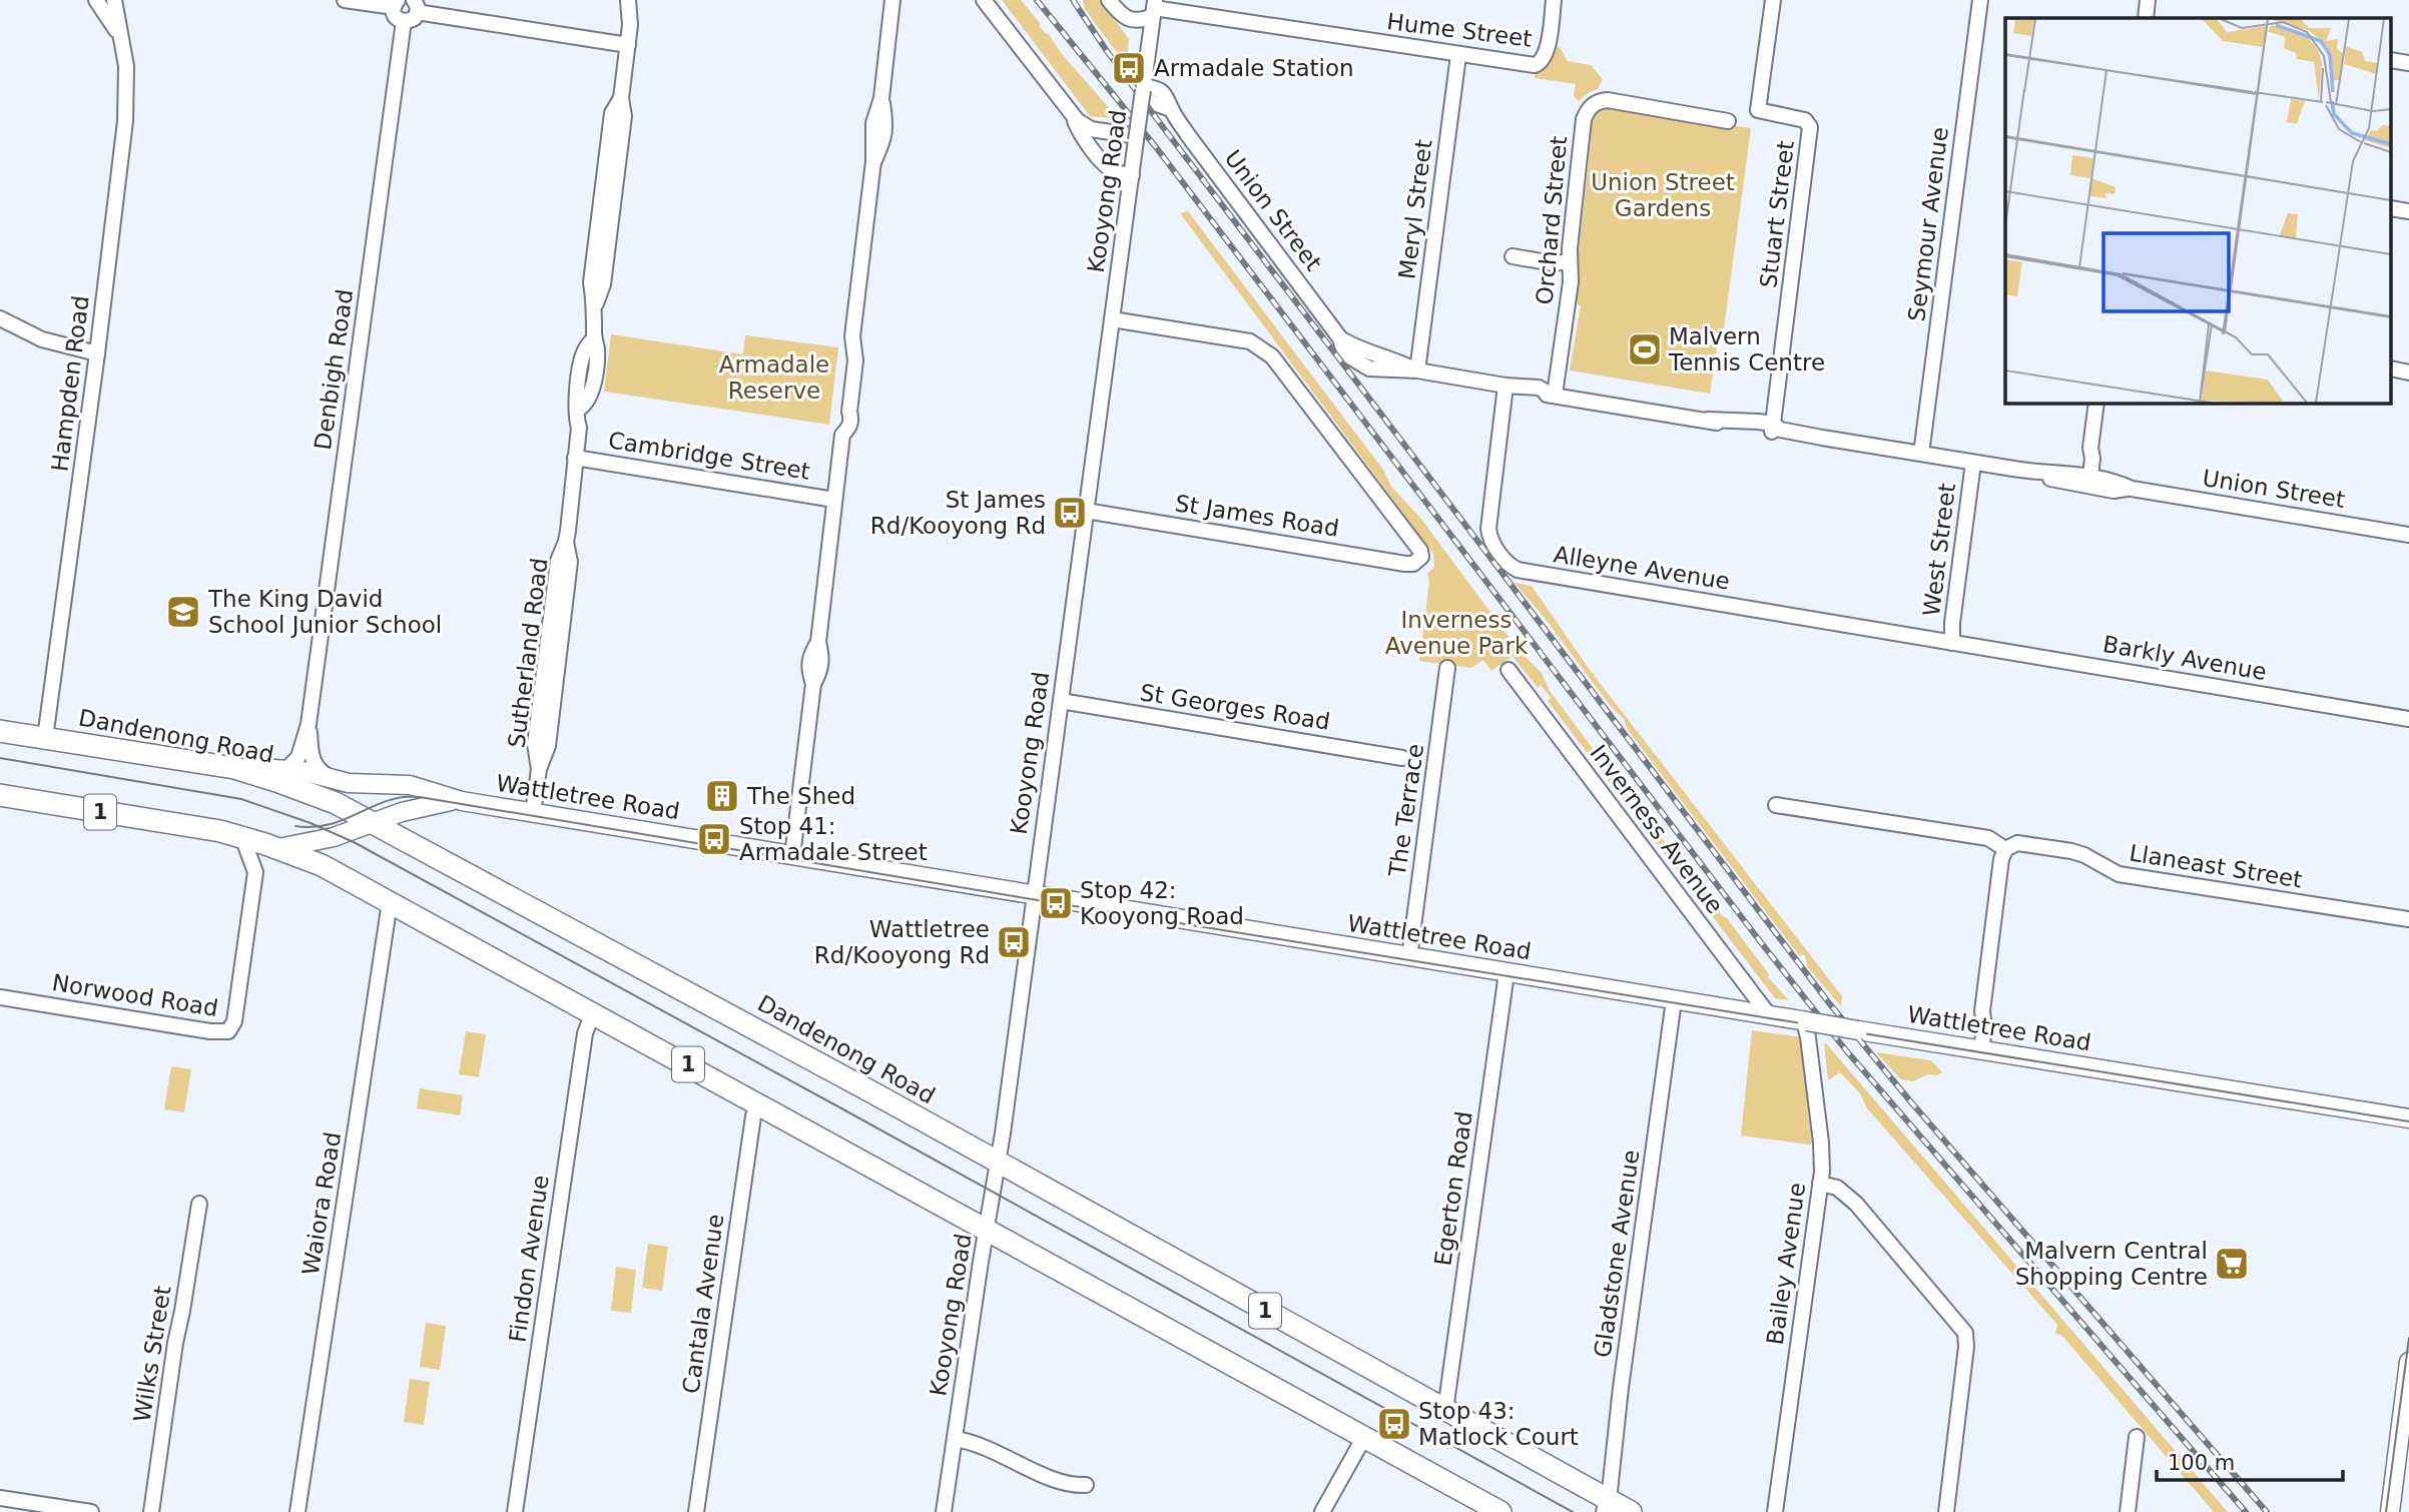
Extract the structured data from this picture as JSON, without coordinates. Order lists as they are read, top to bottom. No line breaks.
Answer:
{"streets":{"highway":["Dandenong Road","1"],"main road":["Wattletree Road"],"street":["Hume Street","Kooyong Road","Meryl Street","Union Street","Stuart Street","Orchard Street","Seymour Avenue","Denbigh Road","Hampden Road","Cambridge Street","St James Road","West Street","Alleyne Avenue","Sutherland Road","Barkly Avenue","St Georges Road","The Terrace","Inverness Avenue","Llaneast Street","Norwood Road","Egerton Road","Waiora Road","Gladstone Avenue","Findon Avenue","Bailey Avenue","Cantala Avenue","Wilks Street"]},"crossings":[["Hume Street","Kooyong Road"],["Hume Street","Meryl Street"],["Kooyong Road","Union Street"],["Kooyong Road","St James Road"],["Kooyong Road","St Georges Road"],["Kooyong Road","Dandenong Road"],["Kooyong Road","Wattletree Road"],["Kooyong Road","1"],["Meryl Street","Union Street"],["Union Street","Stuart Street"],["Union Street","Orchard Street"],["Union Street","Seymour Avenue"],["Union Street","West Street"],["Union Street","Alleyne Avenue"],["Denbigh Road","Wattletree Road"],["Hampden Road","Dandenong Road"],["Cambridge Street","Sutherland Road"],["West Street","Alleyne Avenue"],["West Street","Barkly Avenue"],["Alleyne Avenue","Barkly Avenue"],["Sutherland Road","Wattletree Road"],["Dandenong Road","Wattletree Road"],["Dandenong Road","Egerton Road"],["Dandenong Road","Gladstone Avenue"],["Wattletree Road","The Terrace"],["Wattletree Road","1"],["Wattletree Road","Inverness Avenue"],["Wattletree Road","Egerton Road"],["Wattletree Road","Gladstone Avenue"],["Wattletree Road","Bailey Avenue"],["1","Norwood Road"],["1","Waiora Road"],["1","Findon Avenue"],["1","Cantala Avenue"]],"parks":["Union Street Gardens","Armadale Reserve","Inverness Avenue Park"],"places":{"bus stop":["Armadale Station","St James Rd/Kooyong Rd","Stop 41: Armadale Street","Stop 42: Kooyong Road","Wattletree Rd/Kooyong Rd","Stop 43: Matlock Court"],"sports":["Malvern Tennis Centre"],"school or university":["The King David School Junior School"],"building":["The Shed"],"supermarket":["Malvern Central Shopping Centre"]},"scale_bar":"100 m"}
